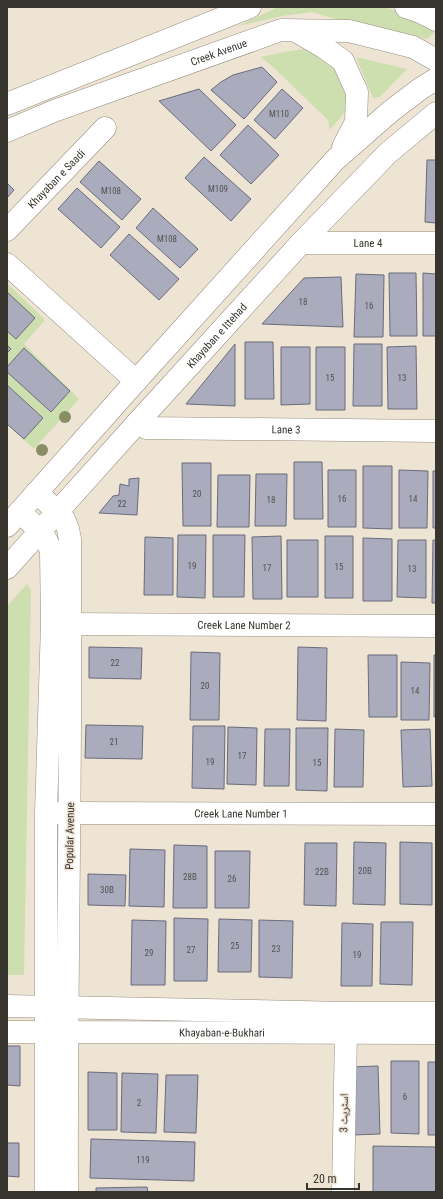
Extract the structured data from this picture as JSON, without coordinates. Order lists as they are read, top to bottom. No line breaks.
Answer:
{"streets":{"street":["Creek Avenue","Khayaban e Saadi","Lane 4","Khayaban e Ittehad","Lane 3","Creek Lane Number 2","Creek Lane Number 1","Popular Avenue","Khayaban-e-Bukhari","اسٹریٹ 3"]},"crossings":[["Lane 4","Khayaban e Ittehad"],["Khayaban e Ittehad","Lane 3"],["Khayaban e Ittehad","Popular Avenue"],["Creek Lane Number 2","Popular Avenue"],["Creek Lane Number 1","Popular Avenue"],["Popular Avenue","Khayaban-e-Bukhari"],["Khayaban-e-Bukhari","اسٹریٹ 3"]],"house_numbers":["M110","M109","M108","M108","18","16","15","13","20","16","14","18","22","19","15","17","13","22","20","14","21","17","19","15","20B","22B","28B","26","30B","25","23","27","29","19","6","2","119"],"scale_bar":"20 m"}
